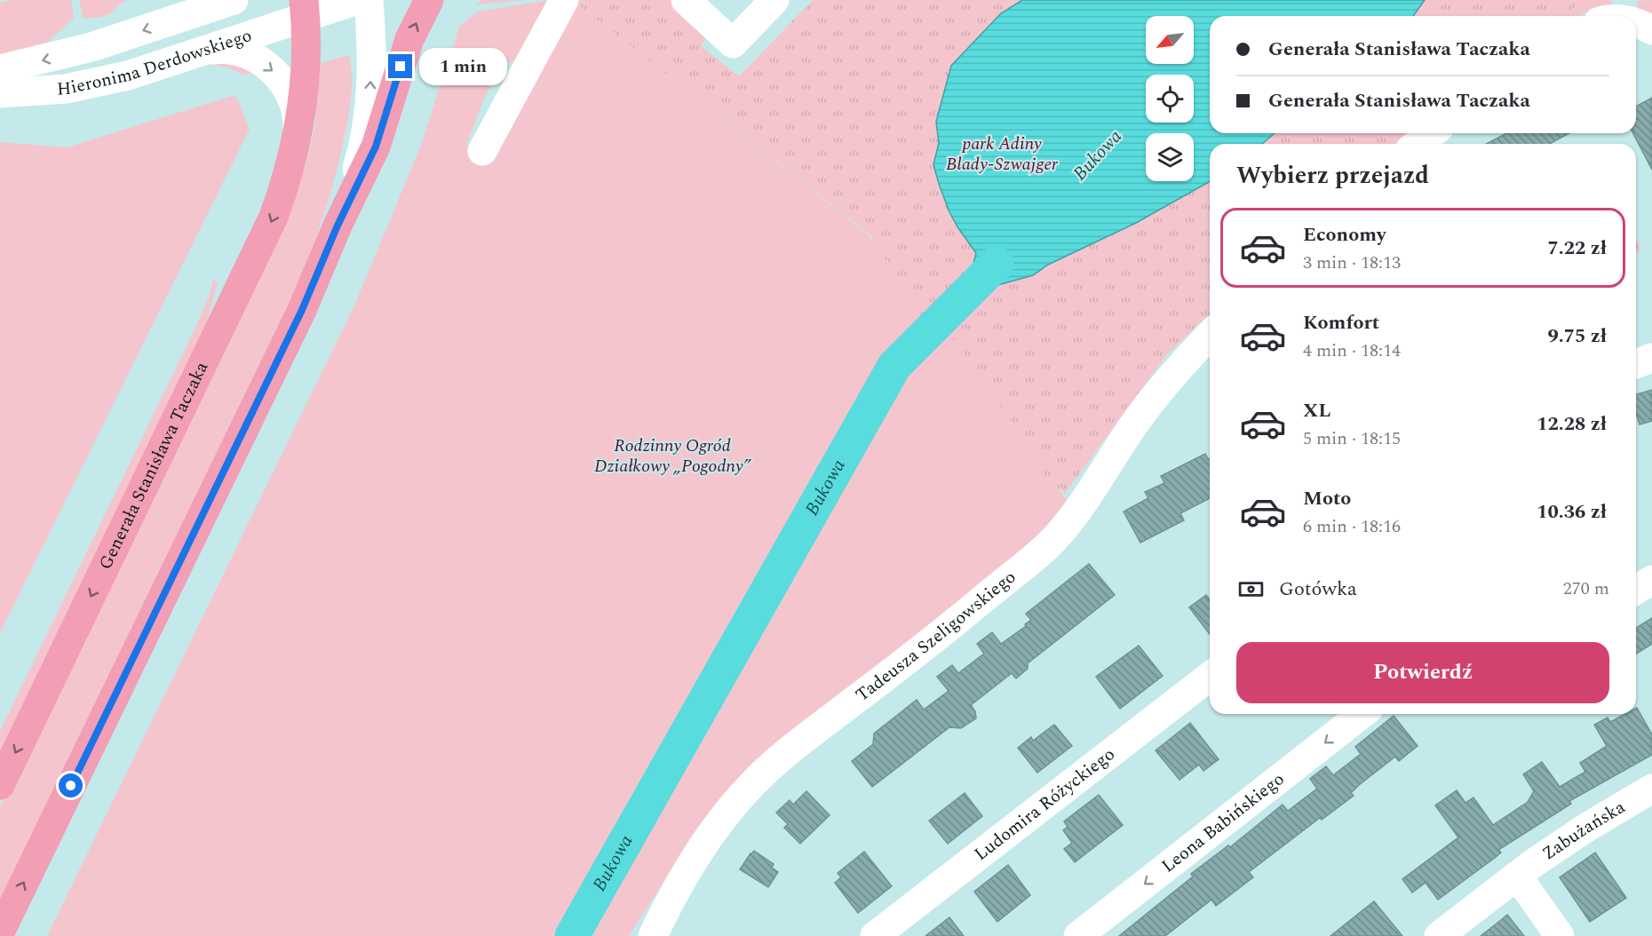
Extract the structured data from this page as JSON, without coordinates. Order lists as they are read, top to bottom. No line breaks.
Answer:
{"streets":{"main road":["Generała Stanisława Taczaka"],"street":["Hieronima Derdowskiego","Tadeusza Szeligowskiego","Ludomira Różyckiego","Leona Babińskiego","Zabużańska"]},"crossings":[["Hieronima Derdowskiego","Generała Stanisława Taczaka"]],"one_way":["Leona Babińskiego"],"water":["Bukowa"],"parks":["park Adiny Blady-Szwajger","Rodzinny Ogród Działkowy „Pogodny”"],"north":"bottom left","page":{"banner":["Generała Stanisława Taczaka","Generała Stanisława Taczaka"],"bubble":"1 min","heading":"Wybierz przejazd","list":[{"name":"Economy","note":"3 min · 18:13","value":"7.22 zł"},{"name":"Komfort","note":"4 min · 18:14","value":"9.75 zł"},{"name":"XL","note":"5 min · 18:15","value":"12.28 zł"},{"name":"Moto","note":"6 min · 18:16","value":"10.36 zł"}],"pay":["Gotówka","270 m"],"buttons":"Potwierdź"}}
